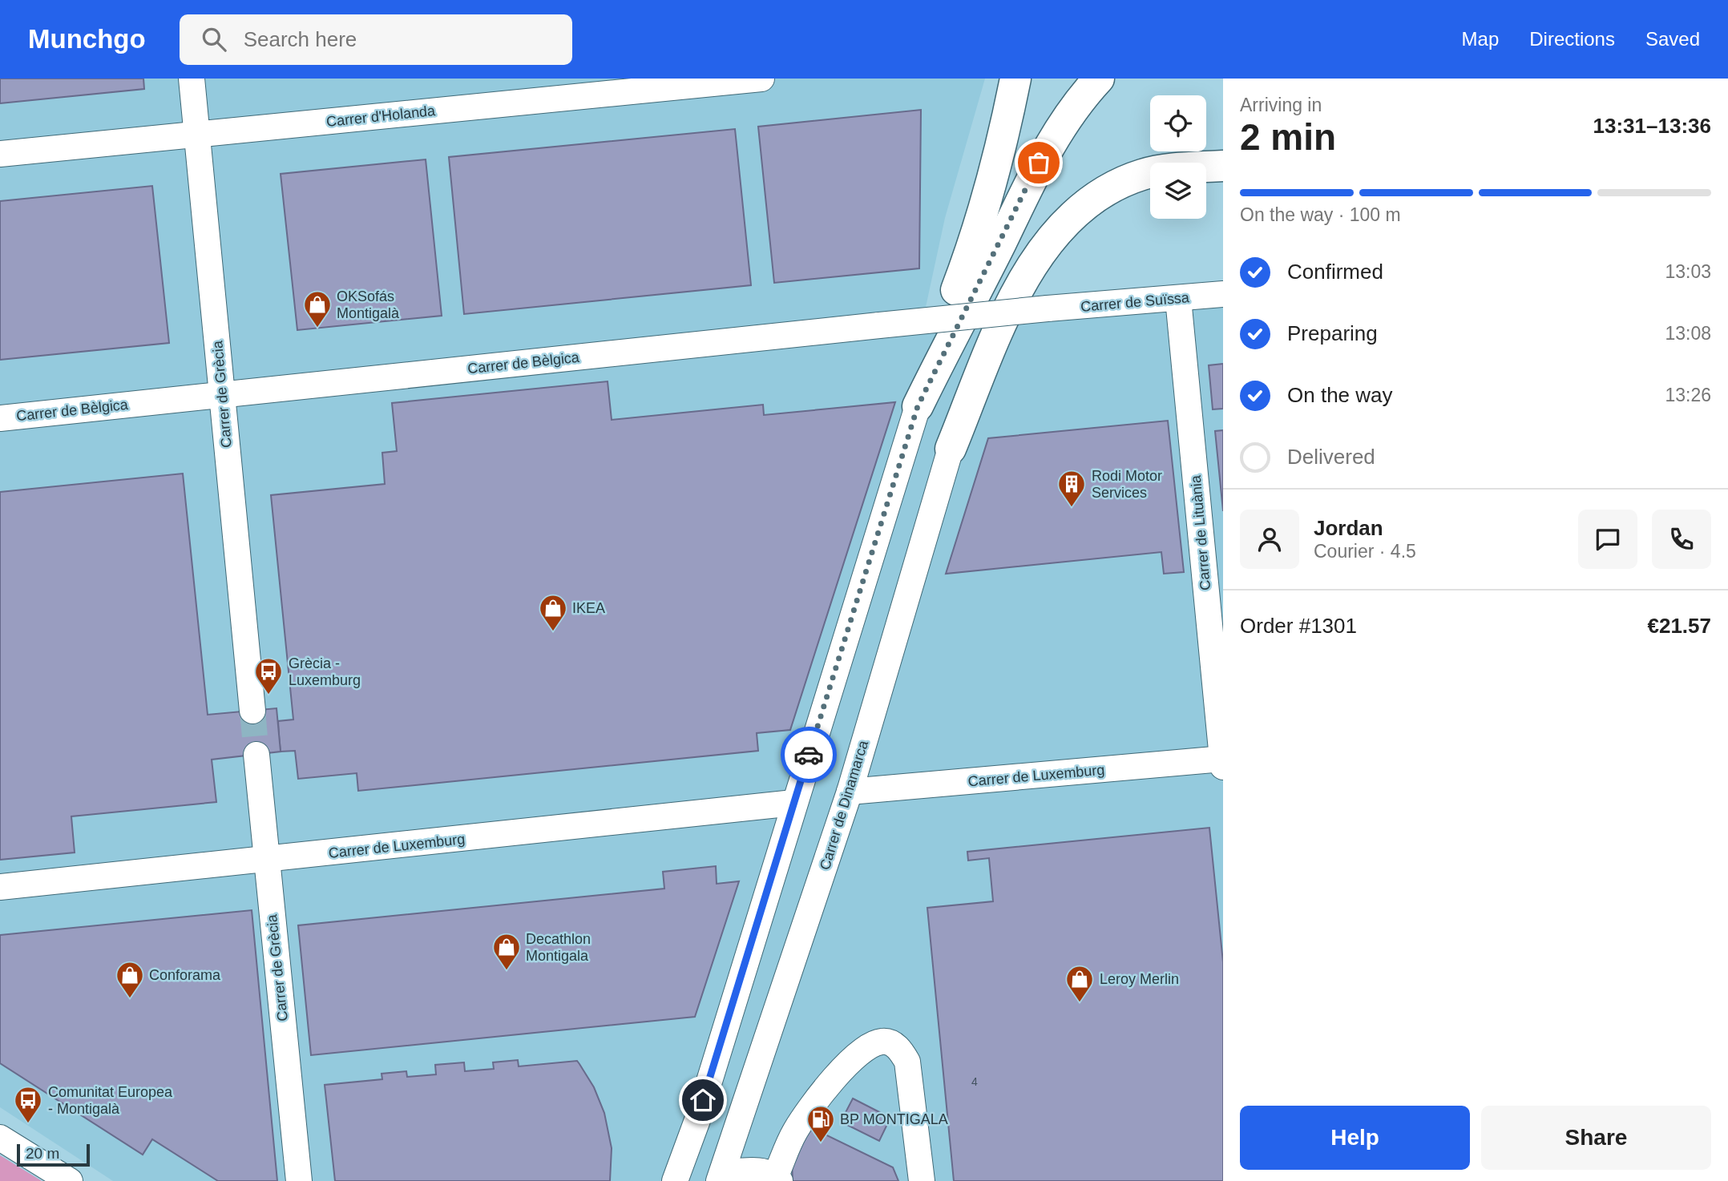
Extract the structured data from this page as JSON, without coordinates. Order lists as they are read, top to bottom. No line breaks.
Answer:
{"streets":{"street":["Carrer d'Holanda","Carrer de Suïssa","Carrer de Bèlgica","Carrer de Grècia","Carrer de Lituània","Carrer de Luxemburg","Carrer de Dinamarca"]},"crossings":[["Carrer d'Holanda","Carrer de Grècia"],["Carrer de Suïssa","Carrer de Bèlgica"],["Carrer de Suïssa","Carrer de Lituània"],["Carrer de Bèlgica","Carrer de Grècia"],["Carrer de Grècia","Carrer de Luxemburg"],["Carrer de Lituània","Carrer de Luxemburg"],["Carrer de Luxemburg","Carrer de Dinamarca"]],"places":{"shop":["OKSofás Montigalà","IKEA","Decathlon Montigala","Conforama","Leroy Merlin"],"building":["Rodi Motor Services"],"bus stop":["Grècia - Luxemburg","Comunitat Europea - Montigalà"],"fuel station":["BP MONTIGALA"]},"house_numbers":["4"],"scale_bar":"20 m","page":{"header":"Munchgo","search":"Search here","nav":["Map","Directions","Saved"],"heading":["2 min","Arriving in","13:31–13:36"],"panel":["Jordan","Courier · 4.5","Order #1301","€21.57"],"bar":"On the way · 100 m","list":[["Confirmed","13:03"],["Preparing","13:08"],["On the way","13:26"],"Delivered"],"buttons":["Help","Share"],"scale":"20 m"}}
